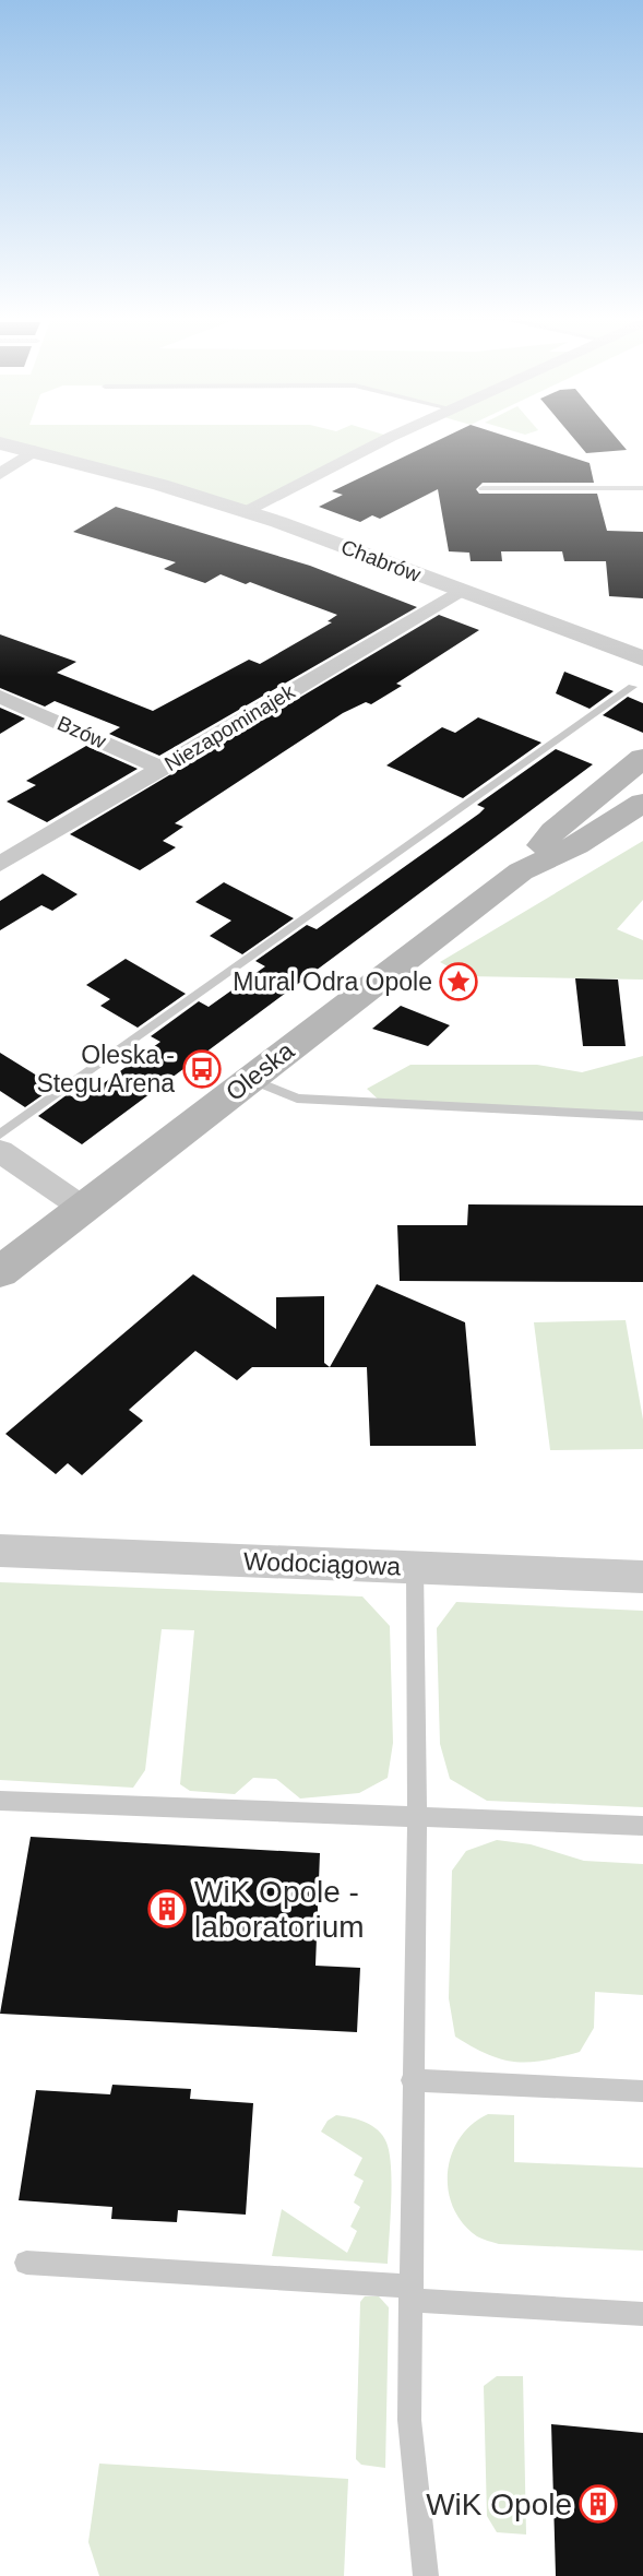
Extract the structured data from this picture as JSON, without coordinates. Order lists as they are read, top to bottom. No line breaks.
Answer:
{"streets":{"main road":["Oleska"],"street":["Chabrów","Niezapominajek","Bzów","Wodociągowa"]},"crossings":[["Chabrów","Niezapominajek"],["Niezapominajek","Bzów"]],"places":{"place":["Mural Odra Opole"],"bus stop":["Oleska - Stegu Arena"],"building":["WiK Opole - laboratorium","WiK Opole"]}}
